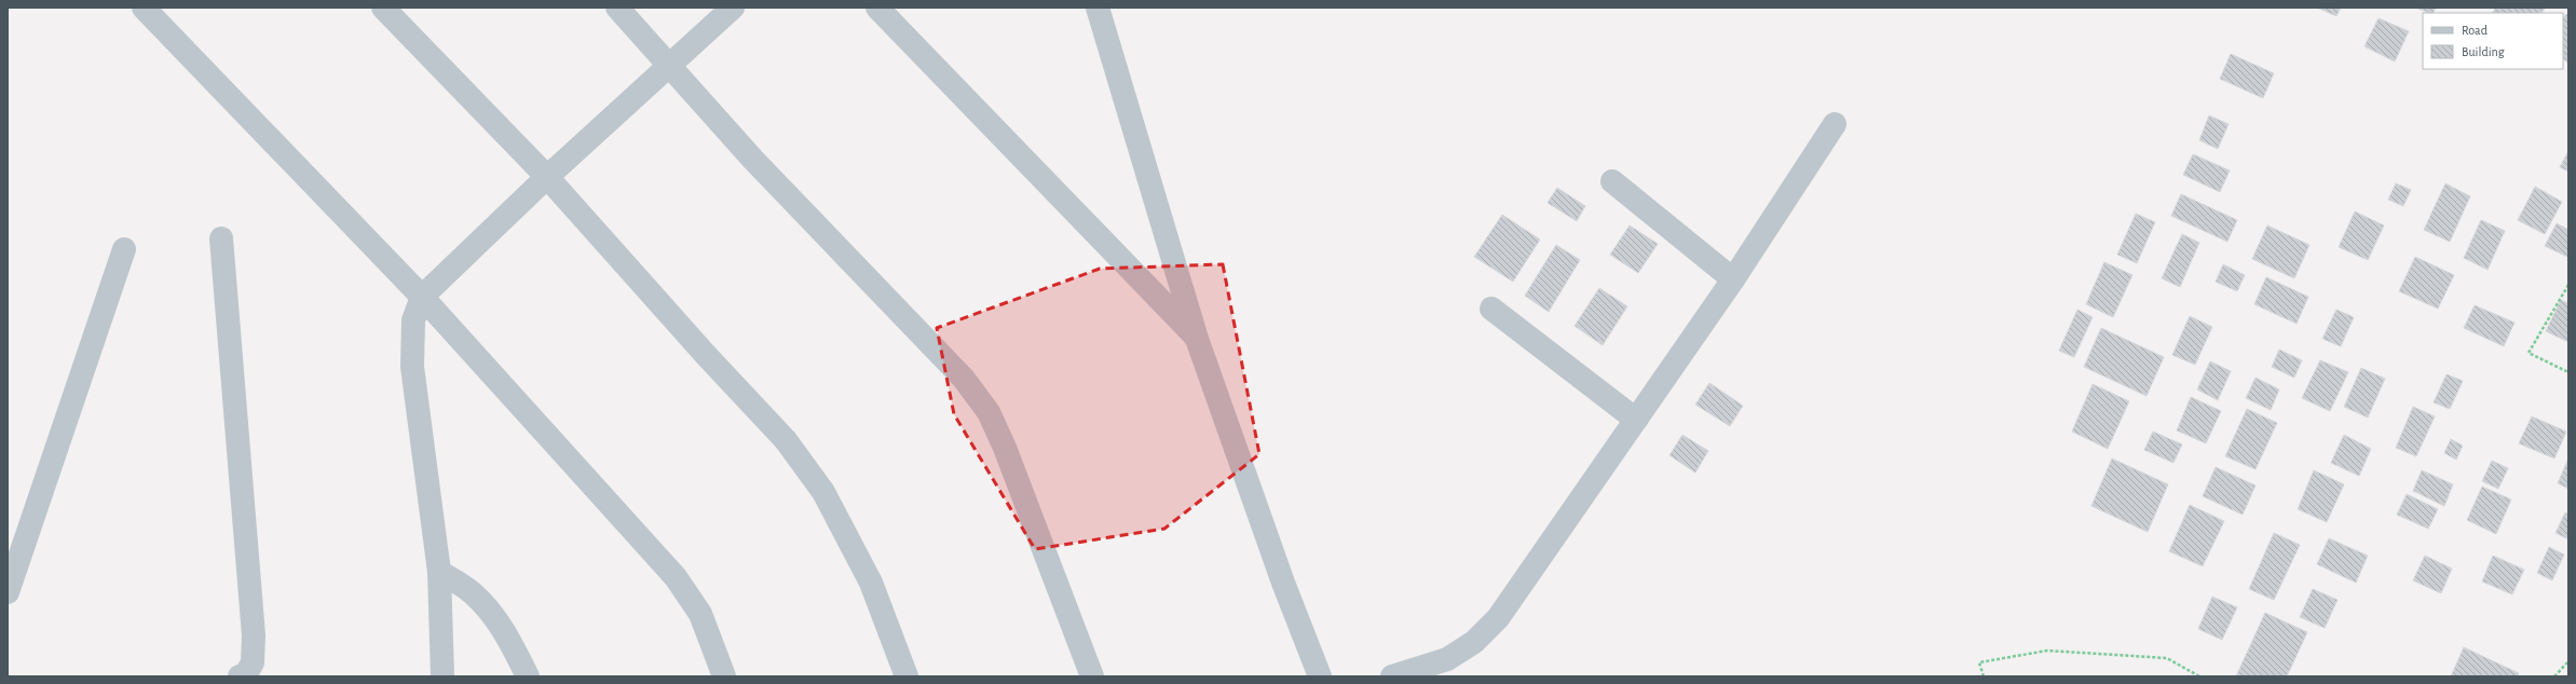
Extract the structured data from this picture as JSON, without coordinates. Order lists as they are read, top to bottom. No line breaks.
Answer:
{"legend":["Road","Building"]}
